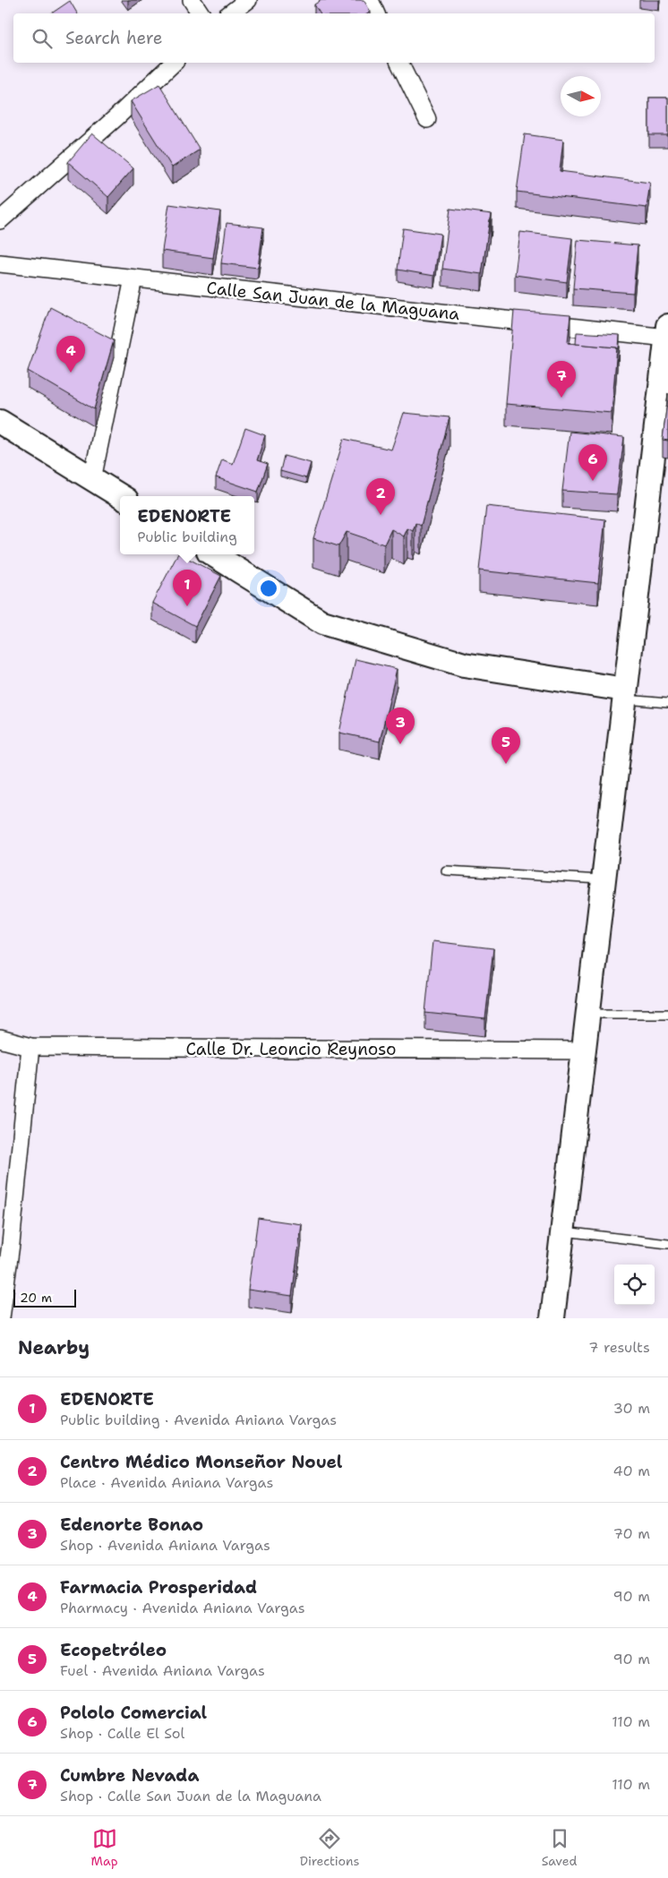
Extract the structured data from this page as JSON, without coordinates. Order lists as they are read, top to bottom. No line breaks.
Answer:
{"streets":{"street":["Calle San Juan de la Maguana","Calle Dr. Leoncio Reynoso"]},"scale_bar":"20 m","north":"right","page":{"search":"Search here","pins":["4","7","6","2","1","3","5"],"popup":["EDENORTE","Public building"],"scale":"20 m","heading":["Nearby","7 results"],"list":[{"mark":"1","name":"EDENORTE","note":"Public building · Avenida Aniana Vargas","value":"30 m"},{"mark":"2","name":"Centro Médico Monseñor Nouel","note":"Place · Avenida Aniana Vargas","value":"40 m"},{"mark":"3","name":"Edenorte Bonao","note":"Shop · Avenida Aniana Vargas","value":"70 m"},{"mark":"4","name":"Farmacia Prosperidad","note":"Pharmacy · Avenida Aniana Vargas","value":"90 m"},{"mark":"5","name":"Ecopetróleo","note":"Fuel · Avenida Aniana Vargas","value":"90 m"},{"mark":"6","name":"Pololo Comercial","note":"Shop · Calle El Sol","value":"110 m"},{"mark":"7","name":"Cumbre Nevada","note":"Shop · Calle San Juan de la Maguana","value":"110 m"}],"nav":["Map","Directions","Saved"]}}
